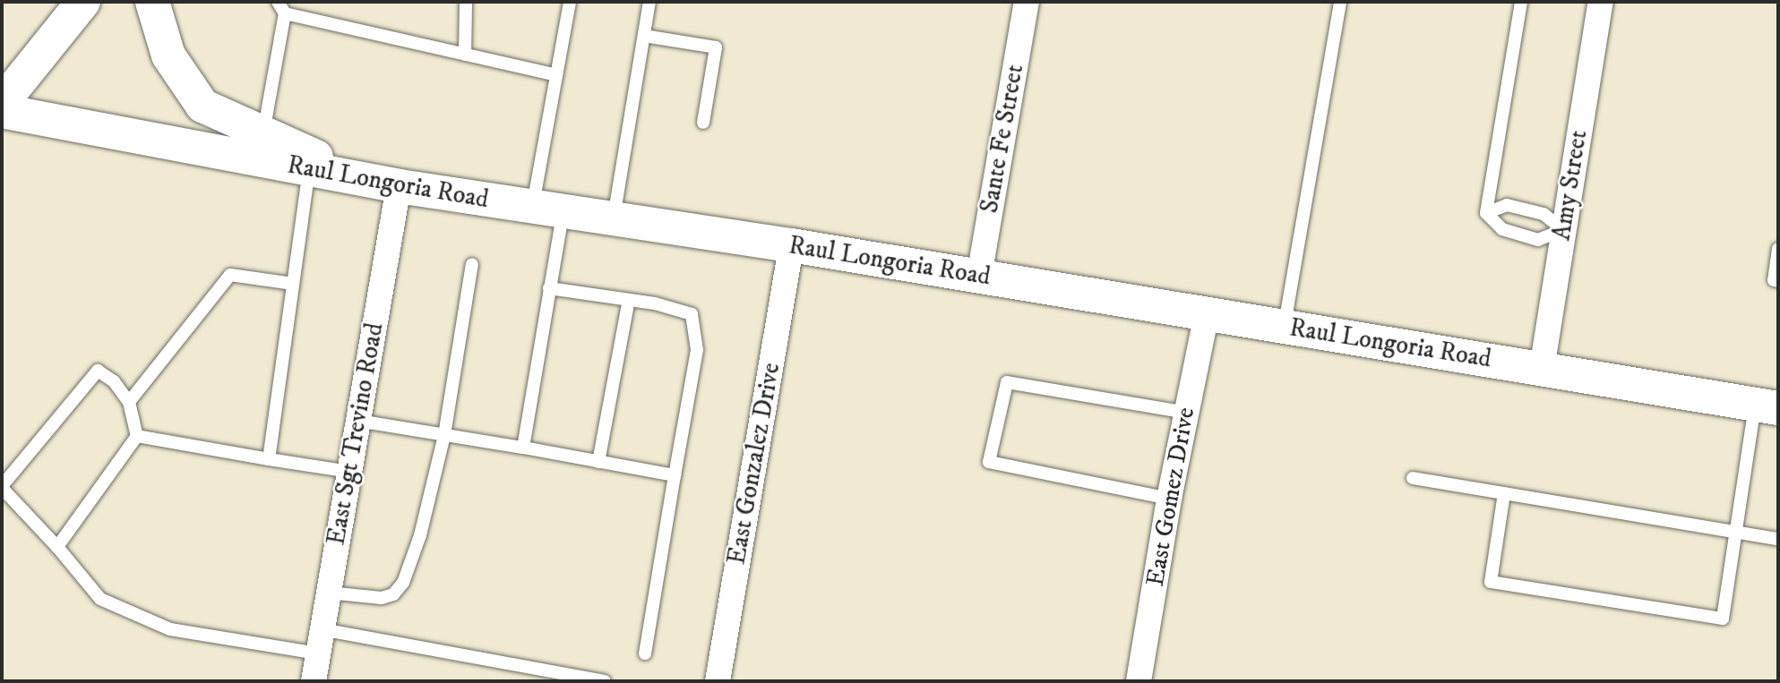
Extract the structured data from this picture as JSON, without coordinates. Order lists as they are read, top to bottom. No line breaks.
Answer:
{"streets":{"main road":["Raul Longoria Road"],"street":["Sante Fe Street","Amy Street","East Sgt Trevino Road","East Gonzalez Drive","East Gomez Drive"]},"crossings":[["Sante Fe Street","Raul Longoria Road"],["Raul Longoria Road","Amy Street"],["Raul Longoria Road","East Sgt Trevino Road"],["Raul Longoria Road","East Gonzalez Drive"],["Raul Longoria Road","East Gomez Drive"]]}
